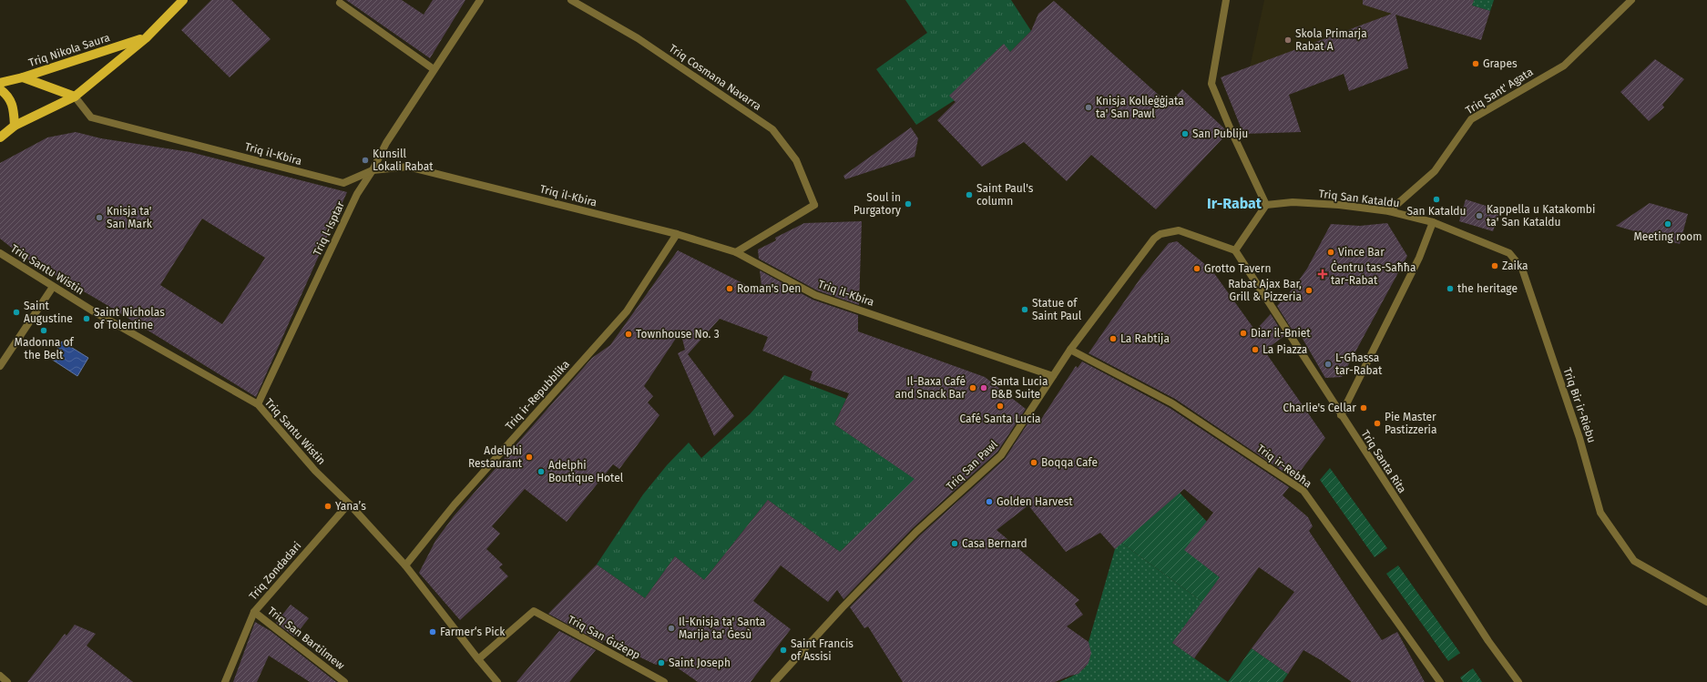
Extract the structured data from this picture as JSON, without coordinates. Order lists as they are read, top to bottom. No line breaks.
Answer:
{"streets":{"main road":["Triq Nikola Saura"],"street":["Triq Cosmana Navarra","Triq Sant' Agata","Triq il-Kbira","Triq San Kataldu","Triq l-Isptar","Triq Santu Wistin","Triq ir-Repubblika","Triq Bir ir-Riebu","Triq Santa Rita","Triq San Pawl","Triq ir-Rebħa","Triq Zondadari","Triq San Ġużepp","Triq San Bartilmew"]},"crossings":[["Triq Nikola Saura","Triq il-Kbira"],["Triq Cosmana Navarra","Triq il-Kbira"],["Triq Sant' Agata","Triq San Kataldu"],["Triq il-Kbira","Triq l-Isptar"],["Triq il-Kbira","Triq ir-Repubblika"],["Triq il-Kbira","Triq San Pawl"],["Triq San Kataldu","Triq Bir ir-Riebu"],["Triq l-Isptar","Triq Santu Wistin"],["Triq Santu Wistin","Triq ir-Repubblika"],["Triq Santu Wistin","Triq Zondadari"],["Triq Santu Wistin","Triq San Ġużepp"],["Triq Santa Rita","Triq San Pawl"],["Triq San Pawl","Triq ir-Rebħa"],["Triq Zondadari","Triq San Bartilmew"]],"districts":["Ir-Rabat"],"places":{"other":["Skola Primarja Rabat A","Grapes","Knisja Kolleġġjata ta' San Pawl","San Publiju","Kunsill Lokali Rabat","Saint Paul's column","San Kataldu","Soul in Purgatory","Kappella u Katakombi ta' San Kataldu","Knisja ta' San Mark","Meeting room","Vince Bar","Zaika","Grotto Tavern","Roman's Den","the heritage","Rabat Ajax Bar, Grill & Pizzeria","Statue of Saint Paul","Saint Augustine","Saint Nicholas of Tolentine","Madonna of the Belt","Diar il-Bniet","Townhouse No. 3","La Rabtija","La Piazza","L-Għassa tar-Rabat","Il-Baxa Café and Snack Bar","Santa Lucia B&B Suite","Café Santa Lucia","Charlie's Cellar","Pie Master Pastizzeria","Adelphi Restaurant","Boqqa Cafe","Adelphi Boutique Hotel","Golden Harvest","Yana’s","Casa Bernard","Il-Knisja ta' Santa Marija ta' Ġesù","Farmer‘s Pick","Saint Francis of Assisi","Saint Joseph"],"health":["Ċentru tas-Saħħa tar-Rabat"]}}
